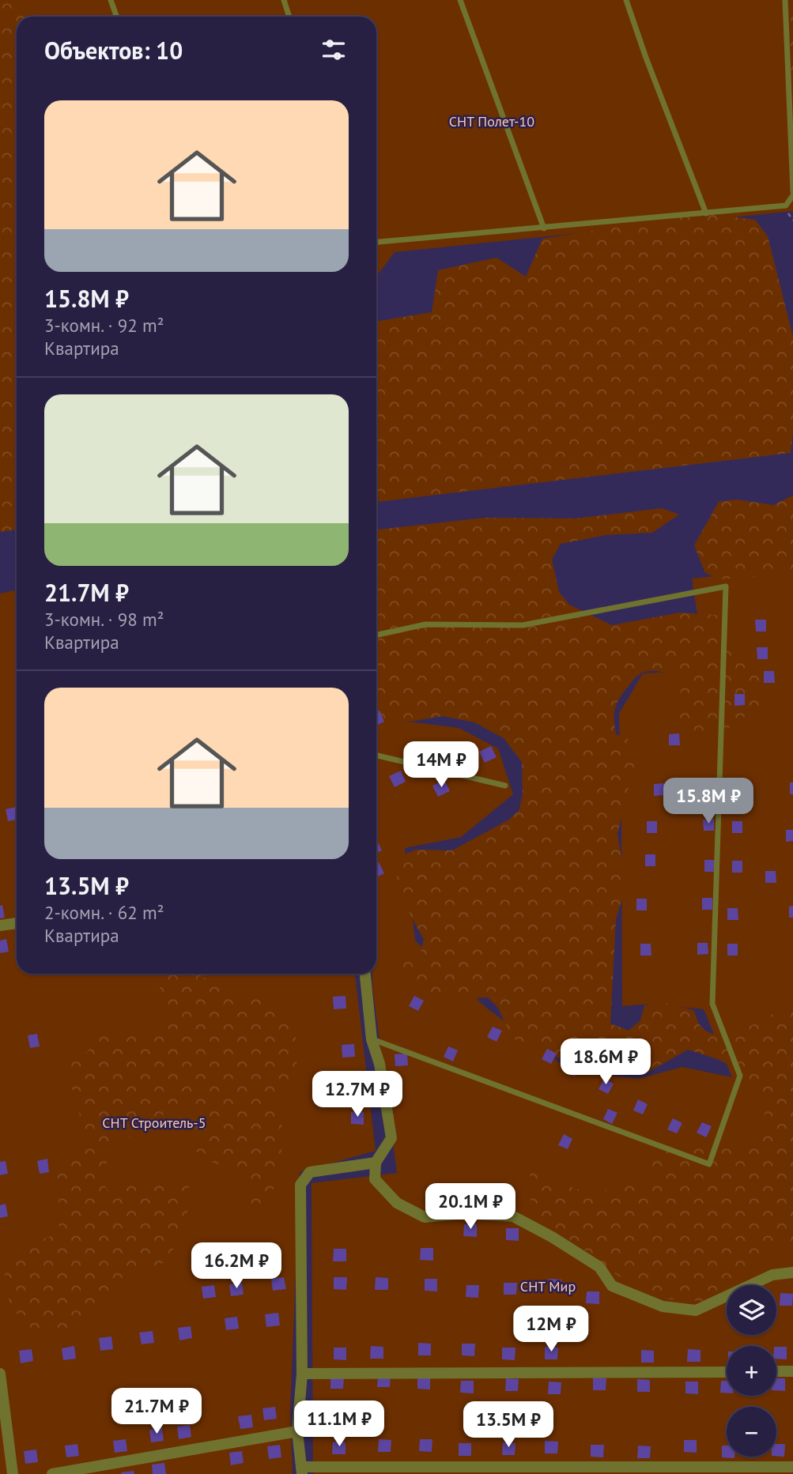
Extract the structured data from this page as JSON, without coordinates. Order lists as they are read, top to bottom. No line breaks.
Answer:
{"parks":["СНТ Полет-10","СНТ Строитель-5","СНТ Мир"],"page":{"heading":"Объектов: 10","list":[{"name":"15.8M ₽","note":"3-комн. · 92 m² · Квартира"},{"name":"21.7M ₽","note":"3-комн. · 98 m² · Квартира"},{"name":"13.5M ₽","note":"2-комн. · 62 m² · Квартира"}],"price":["14M ₽","15.8M ₽","18.6M ₽","12.7M ₽","20.1M ₽","16.2M ₽","12M ₽","21.7M ₽","11.1M ₽","13.5M ₽"],"map_buttons":["+","−"]}}
